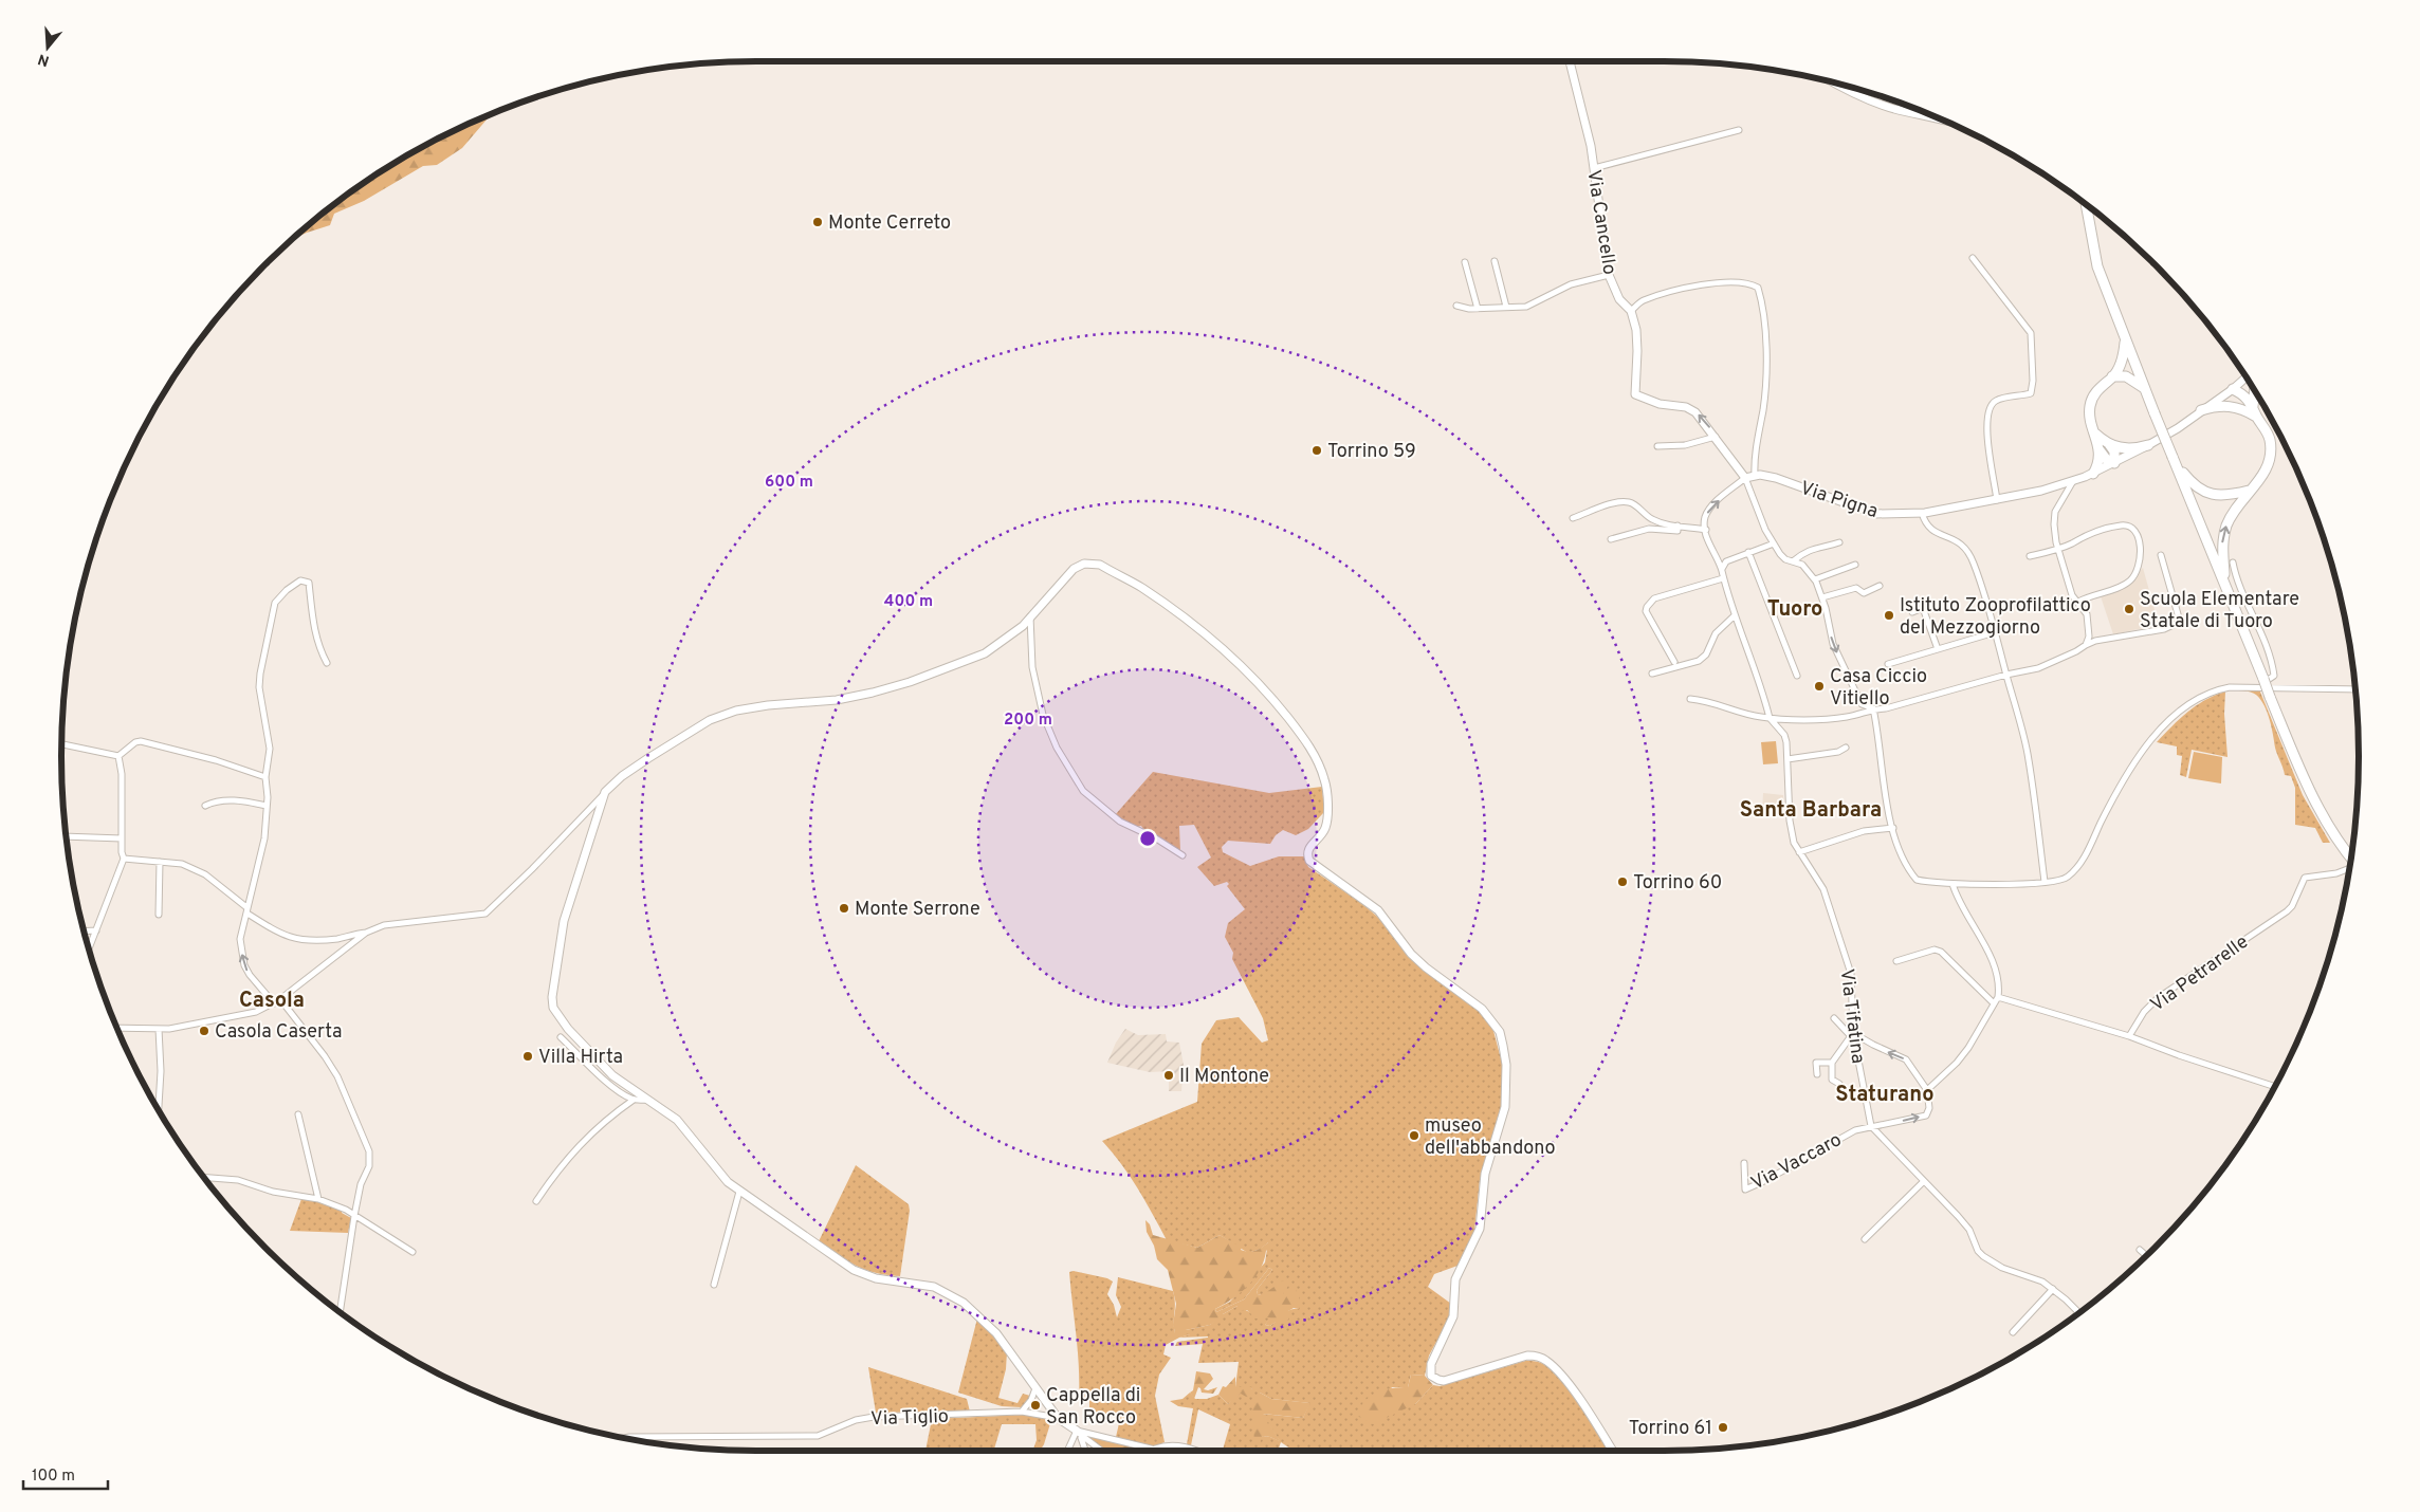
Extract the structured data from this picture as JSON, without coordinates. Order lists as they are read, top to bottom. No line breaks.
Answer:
{"streets":{"street":["Via Cancello","Via Pigna","Via Petrarelle","Via Tifatina","Via Vaccaro","Via Tiglio"]},"crossings":[["Via Cancello","Via Pigna"],["Via Tifatina","Via Vaccaro"]],"districts":["Tuoro","Santa Barbara","Casola","Staturano"],"places":["Monte Cerreto","Torrino 59","Scuola Elementare Statale di Tuoro","Istituto Zooprofilattico del Mezzogiorno","Casa Ciccio Vitiello","Torrino 60","Monte Serrone","Casola Caserta","Villa Hirta","Il Montone","museo dell'abbandono","Cappella di San Rocco","Torrino 61"],"scale_bar":"100 m","north":"bottom","rings":["600 m","400 m","200 m"]}
